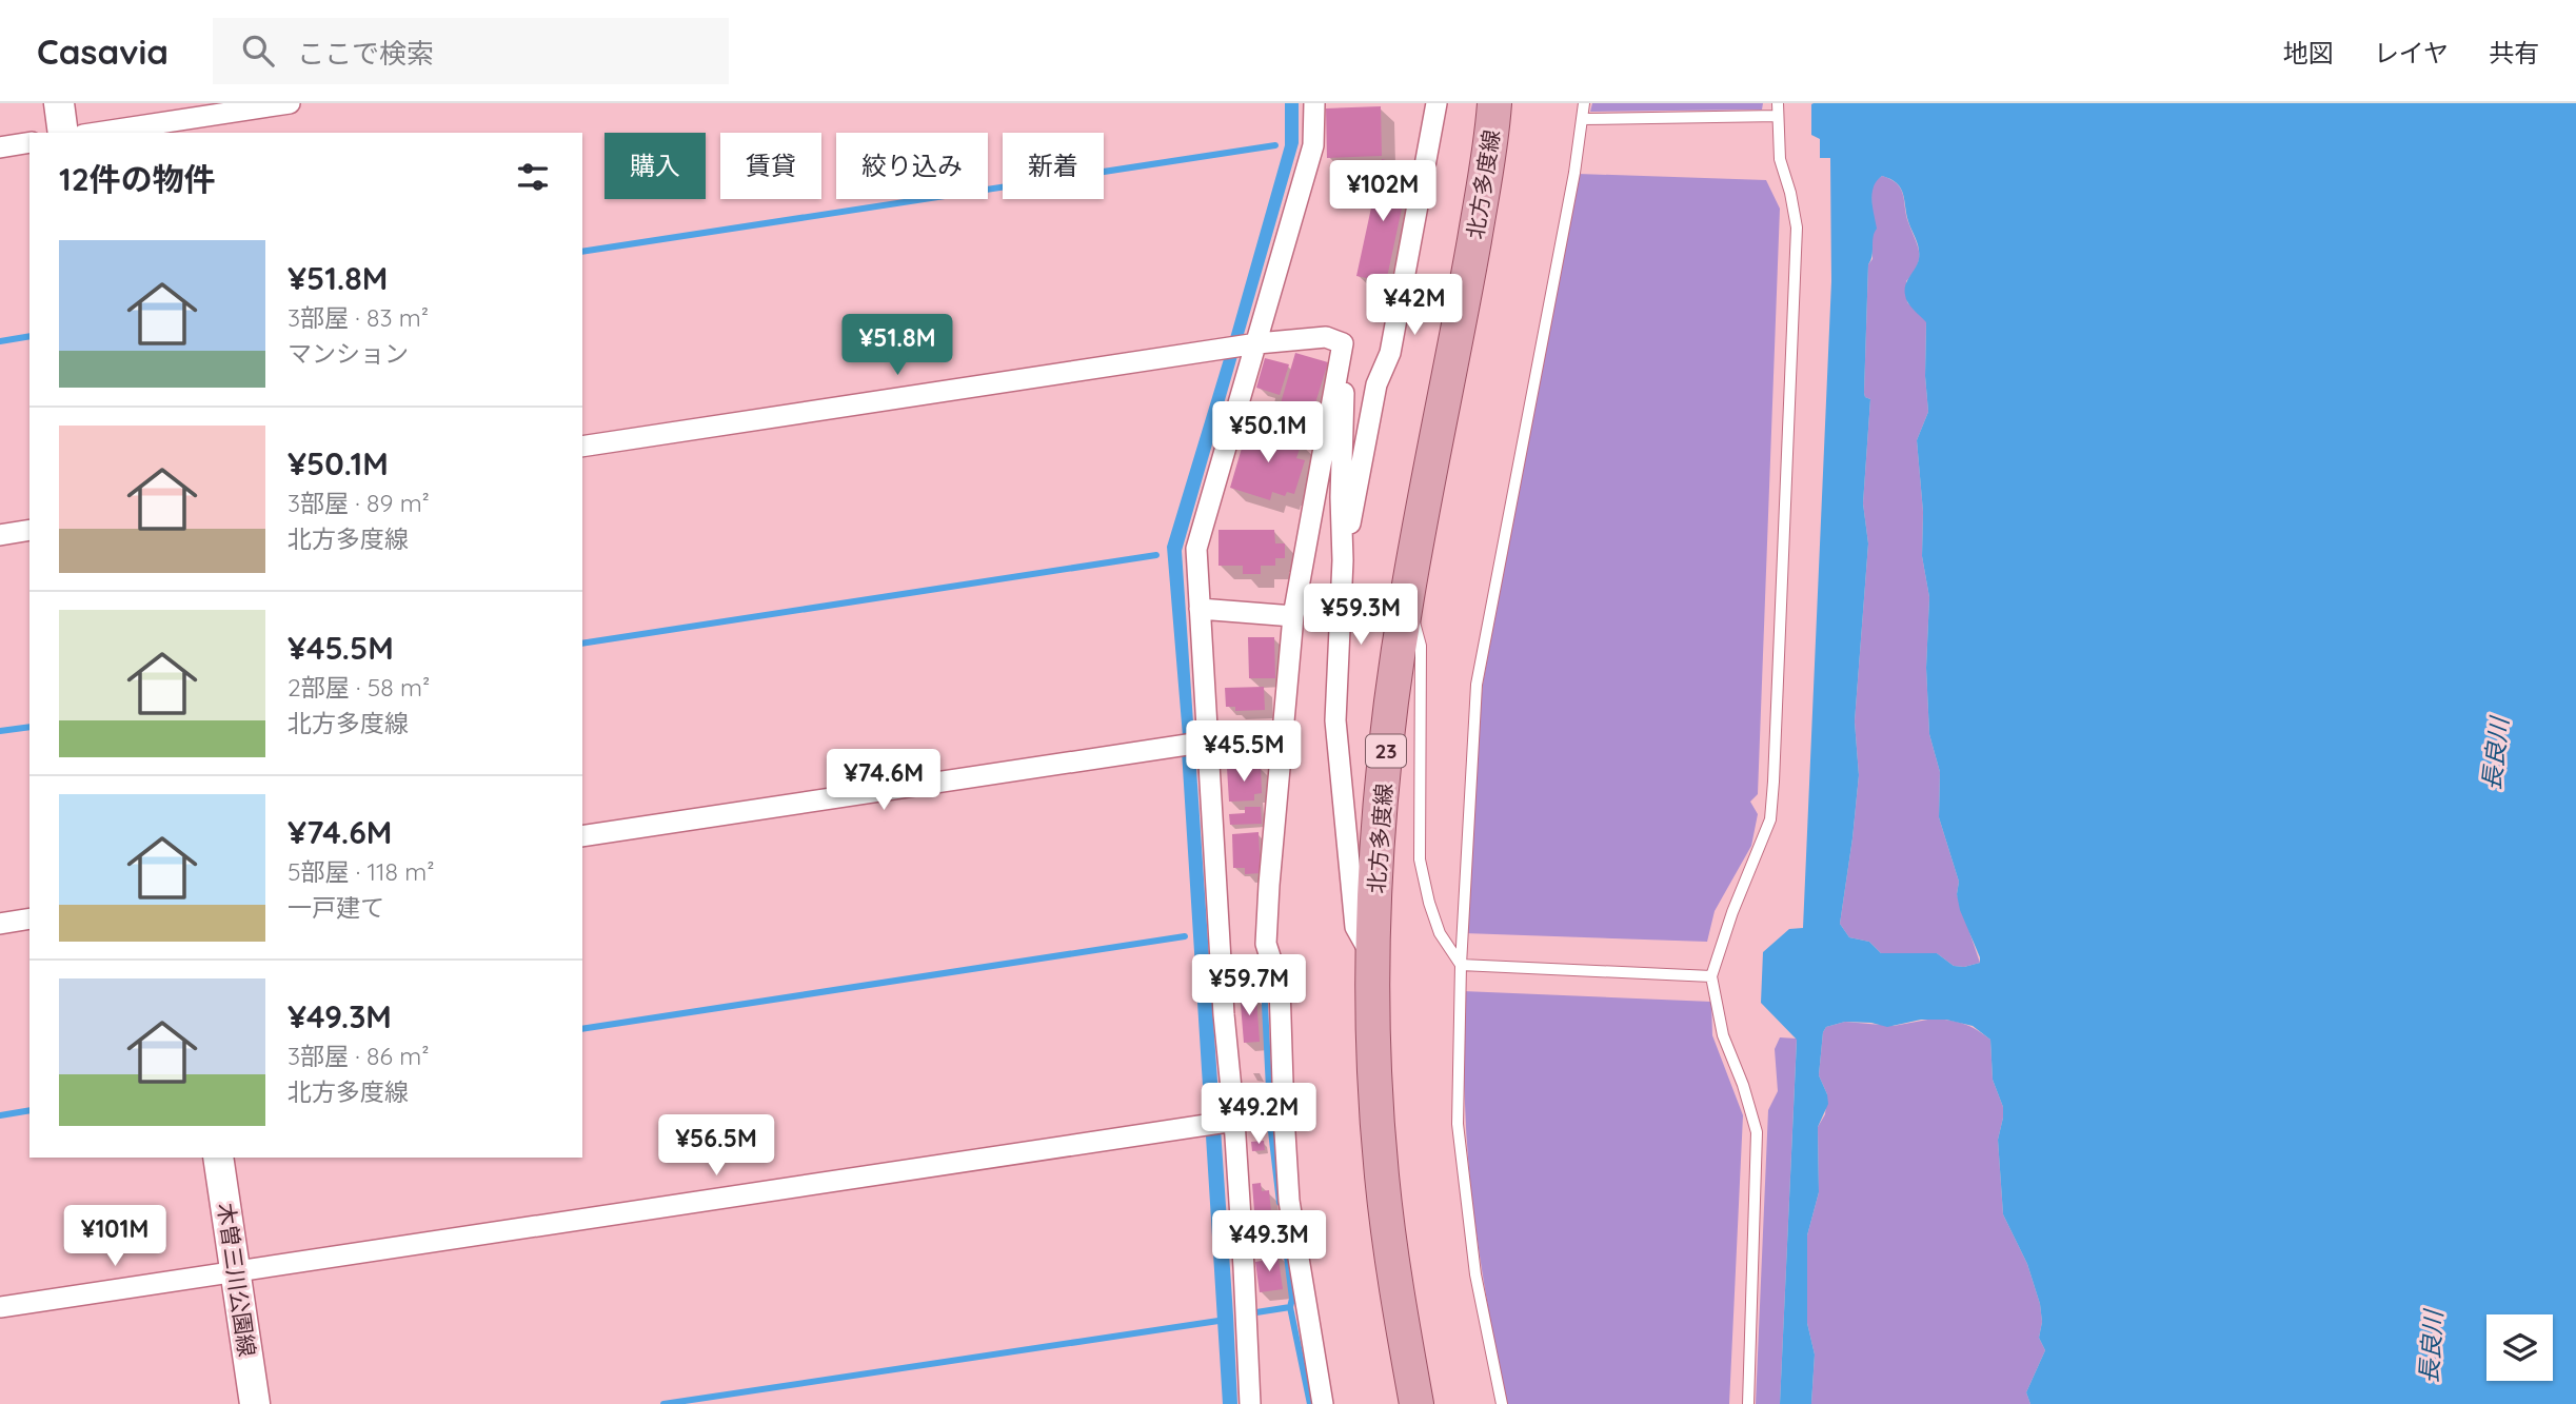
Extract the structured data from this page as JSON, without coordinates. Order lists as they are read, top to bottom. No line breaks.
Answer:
{"streets":{"main road":["北方多度線","23","木曽三川公園線"]},"water":["長良川"],"page":{"header":"Casavia","search":"ここで検索","nav":["地図","レイヤ","共有"],"chip":["購入","賃貸","絞り込み","新着"],"heading":"12件の物件","price":["¥102M","¥42M","¥51.8M","¥50.1M","¥59.3M","¥45.5M","¥74.6M","¥59.7M","¥49.2M","¥56.5M","¥101M","¥49.3M"],"list":[{"name":"¥51.8M","note":"3部屋 · 83 m² · マンション"},{"name":"¥50.1M","note":"3部屋 · 89 m² · 北方多度線"},{"name":"¥45.5M","note":"2部屋 · 58 m² · 北方多度線"},{"name":"¥74.6M","note":"5部屋 · 118 m² · 一戸建て"},{"name":"¥49.3M","note":"3部屋 · 86 m² · 北方多度線"}]}}
